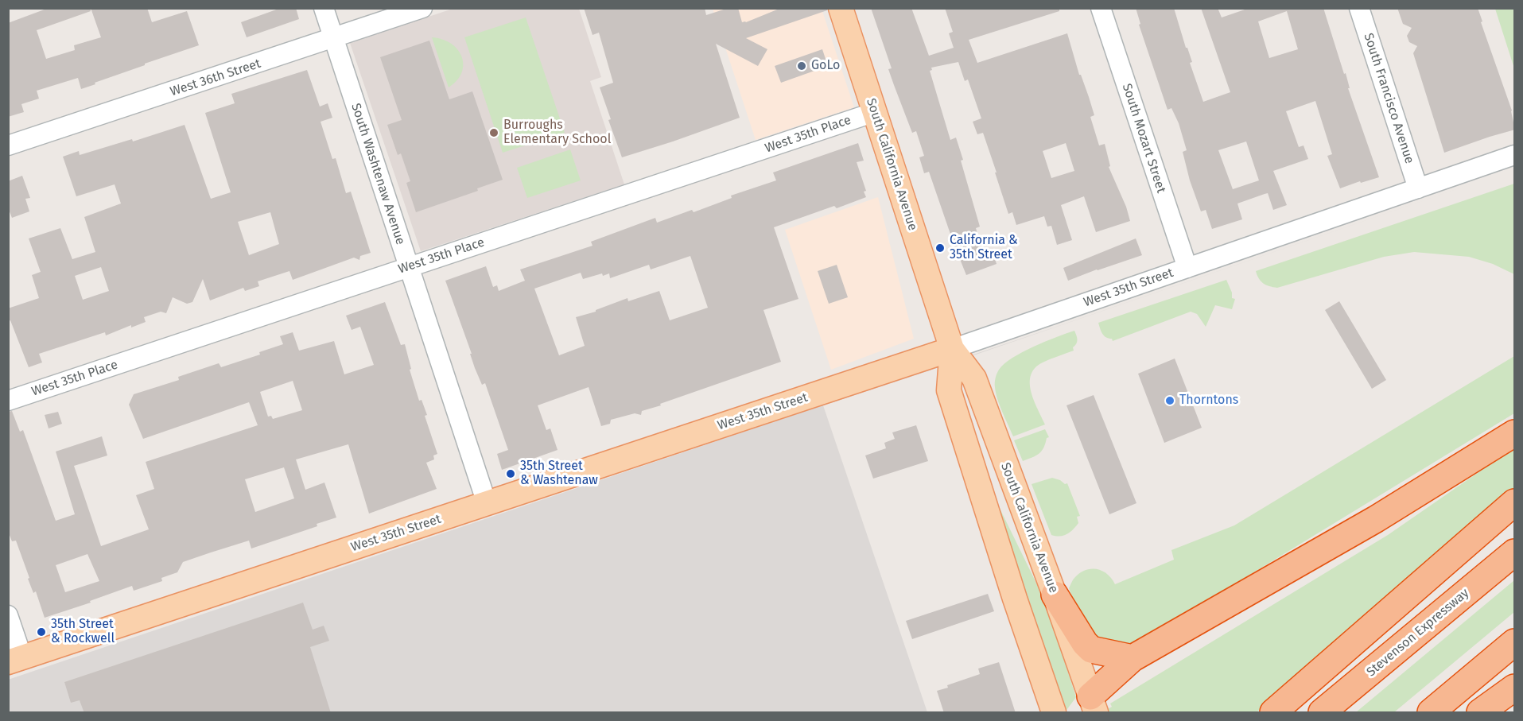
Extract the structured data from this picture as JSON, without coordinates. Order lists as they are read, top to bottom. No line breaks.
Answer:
{"streets":{"highway":["Stevenson Expressway"],"main road":["South California Avenue","West 35th Street"],"street":["West 36th Street","South Francisco Avenue","West 35th Place","South Mozart Street","South Washtenaw Avenue"]},"crossings":[["West 36th Street","South Washtenaw Avenue"],["South Francisco Avenue","West 35th Street"],["West 35th Place","South California Avenue"],["West 35th Place","South Washtenaw Avenue"],["South Mozart Street","West 35th Street"],["South California Avenue","West 35th Street"],["South Washtenaw Avenue","West 35th Street"]],"places":["GoLo","Burroughs Elementary School","California & 35th Street","Thorntons","35th Street & Washtenaw","35th Street & Rockwell"]}
